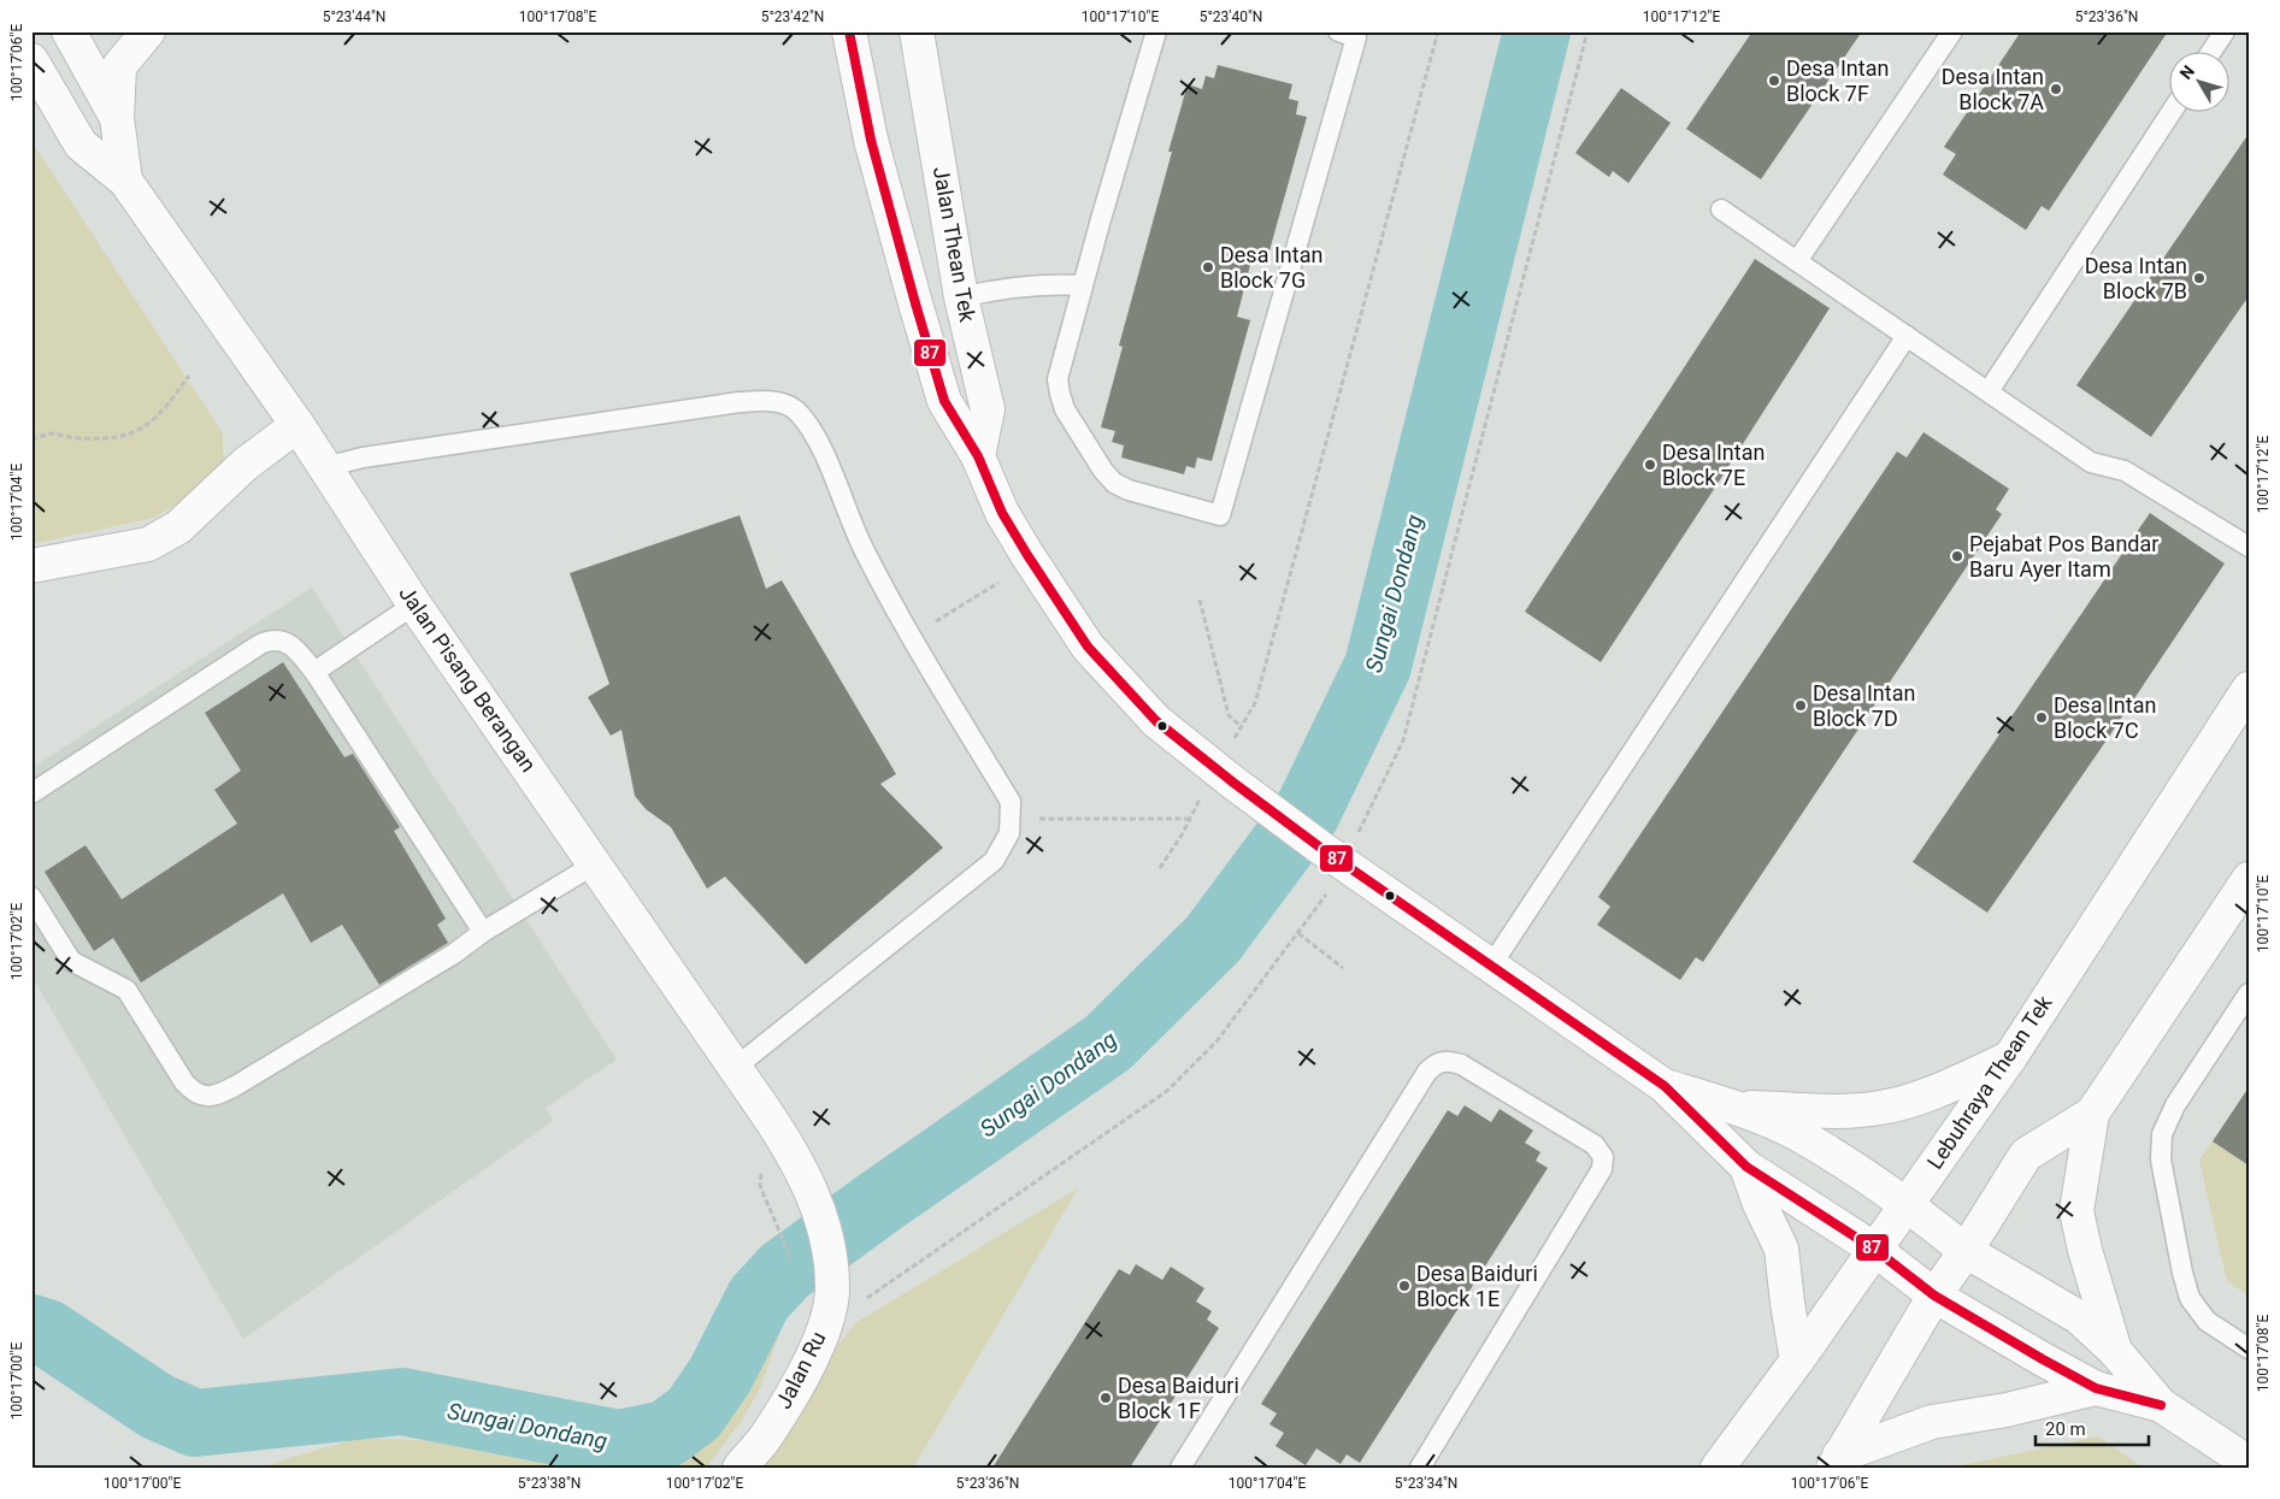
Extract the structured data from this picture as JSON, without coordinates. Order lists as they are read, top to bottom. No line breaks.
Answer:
{"streets":{"main road":["Jalan Thean Tek","Jalan Pisang Berangan","Lebuhraya Thean Tek","Jalan Ru"]},"crossings":[["Jalan Pisang Berangan","Jalan Ru"]],"water":["Sungai Dondang"],"places":["Desa Intan Block 7F","Desa Intan Block 7A","Desa Intan Block 7G","Desa Intan Block 7B","Desa Intan Block 7E","Pejabat Pos Bandar Baru Ayer Itam","Desa Intan Block 7D","Desa Intan Block 7C","Desa Baiduri Block 1E","Desa Baiduri Block 1F"],"lines":["transit line 87"],"scale_bar":"20 m","north":"top left","coordinates":["5°23'44\"N","100°17'08\"E","5°23'42\"N","100°17'10\"E","5°23'40\"N","100°17'12\"E","5°23'36\"N","100°17'06\"E","100°17'04\"E","100°17'02\"E","100°17'00\"E","5°23'38\"N","5°23'34\"N"]}
